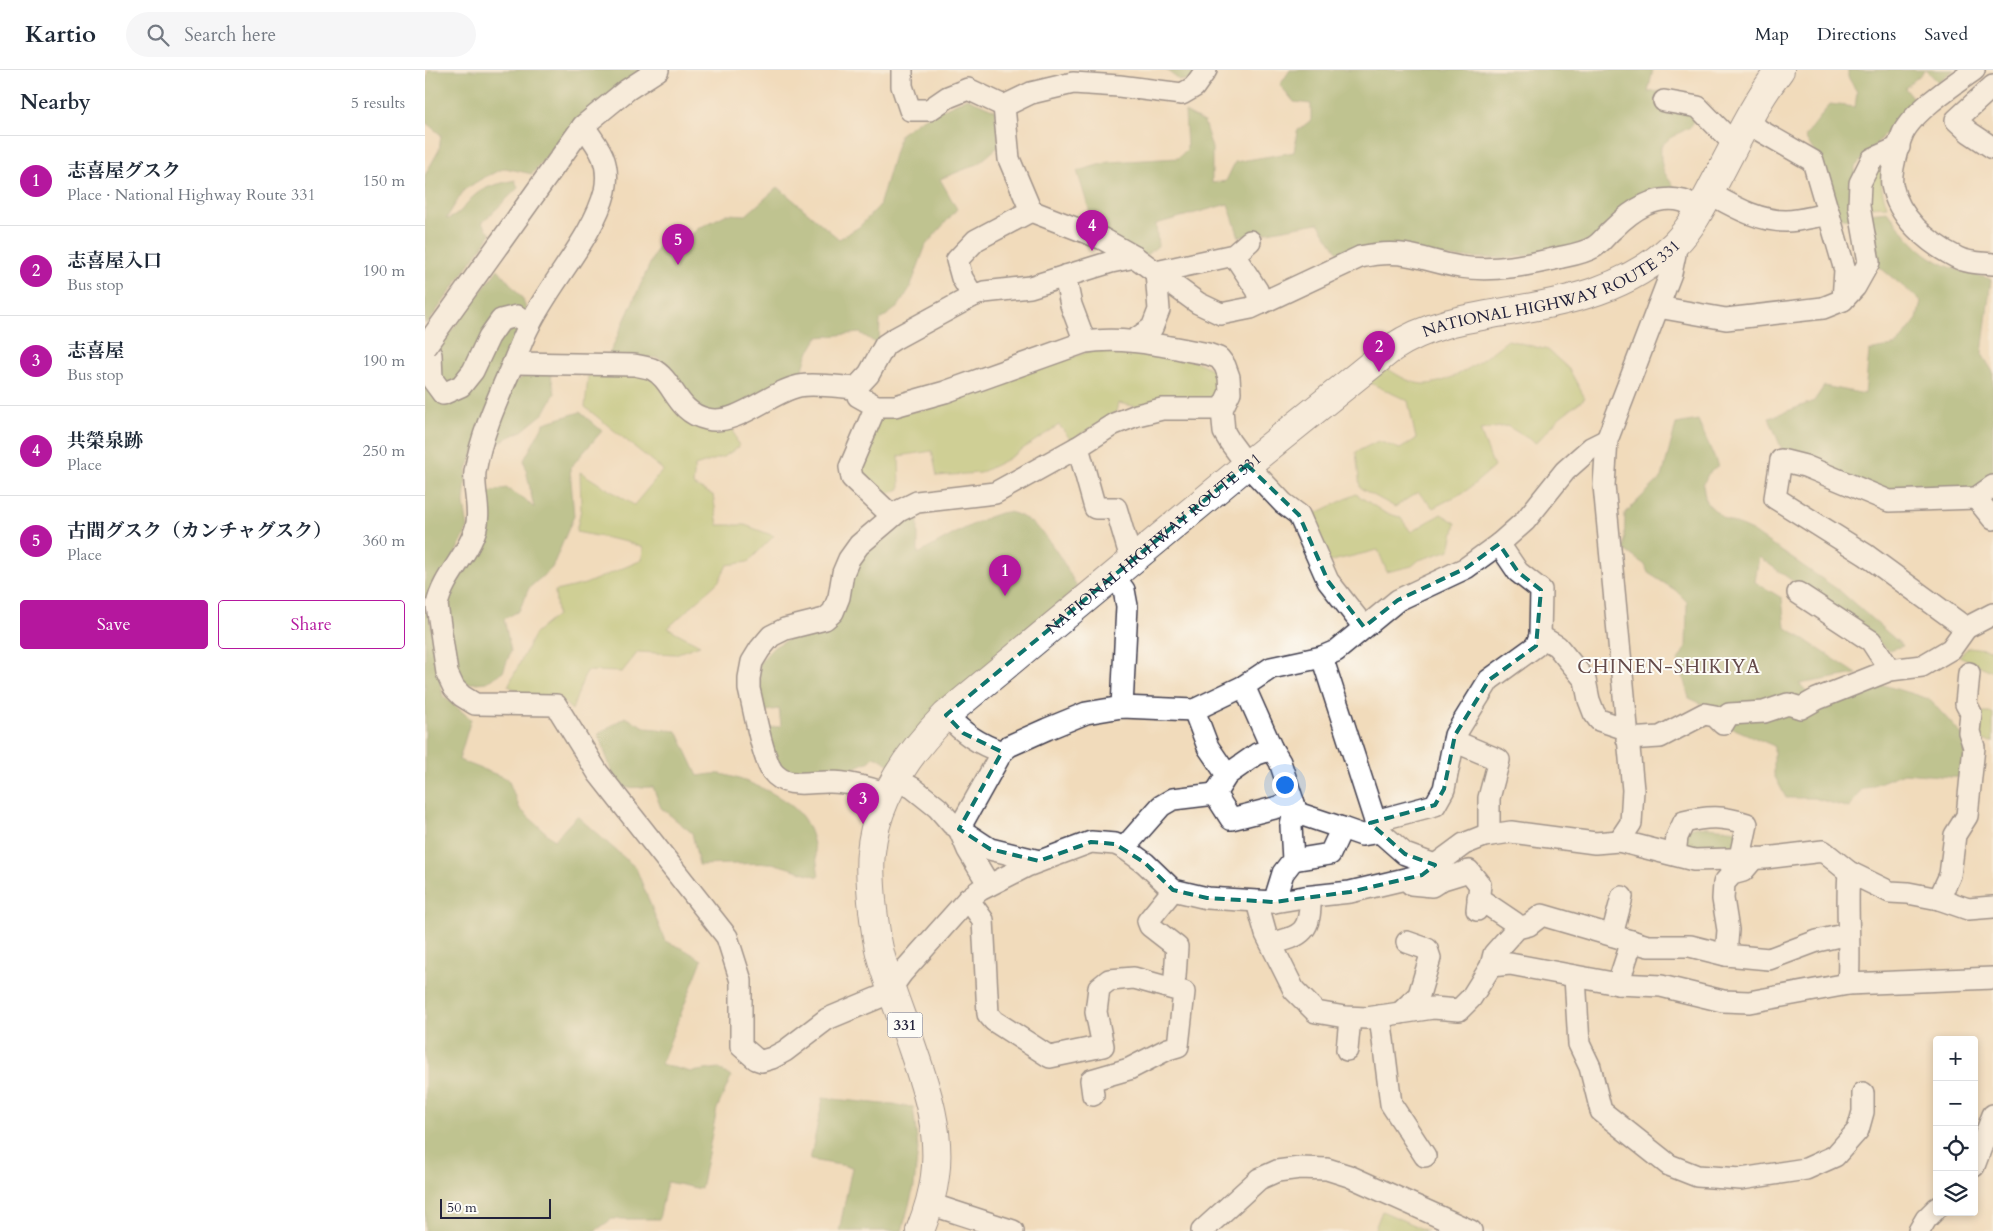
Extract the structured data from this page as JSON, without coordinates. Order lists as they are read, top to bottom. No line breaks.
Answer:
{"streets":{"highway":["NATIONAL HIGHWAY ROUTE 331","331"]},"districts":["CHINEN-SHIKIYA"],"scale_bar":"50 m","page":{"header":"Kartio","search":"Search here","nav":["Map","Directions","Saved"],"heading":["Nearby","5 results"],"list":[{"mark":"1","name":"志喜屋グスク","note":"Place · National Highway Route 331","value":"150 m"},{"mark":"2","name":"志喜屋入口","note":"Bus stop","value":"190 m"},{"mark":"3","name":"志喜屋","note":"Bus stop","value":"190 m"},{"mark":"4","name":"共榮泉跡","note":"Place","value":"250 m"},{"mark":"5","name":"古間グスク（カンチャグスク）","note":"Place","value":"360 m"}],"pins":["4","5","2","1","3"],"buttons":["Save","Share"],"map_buttons":["+","−"],"scale":"50 m"}}
